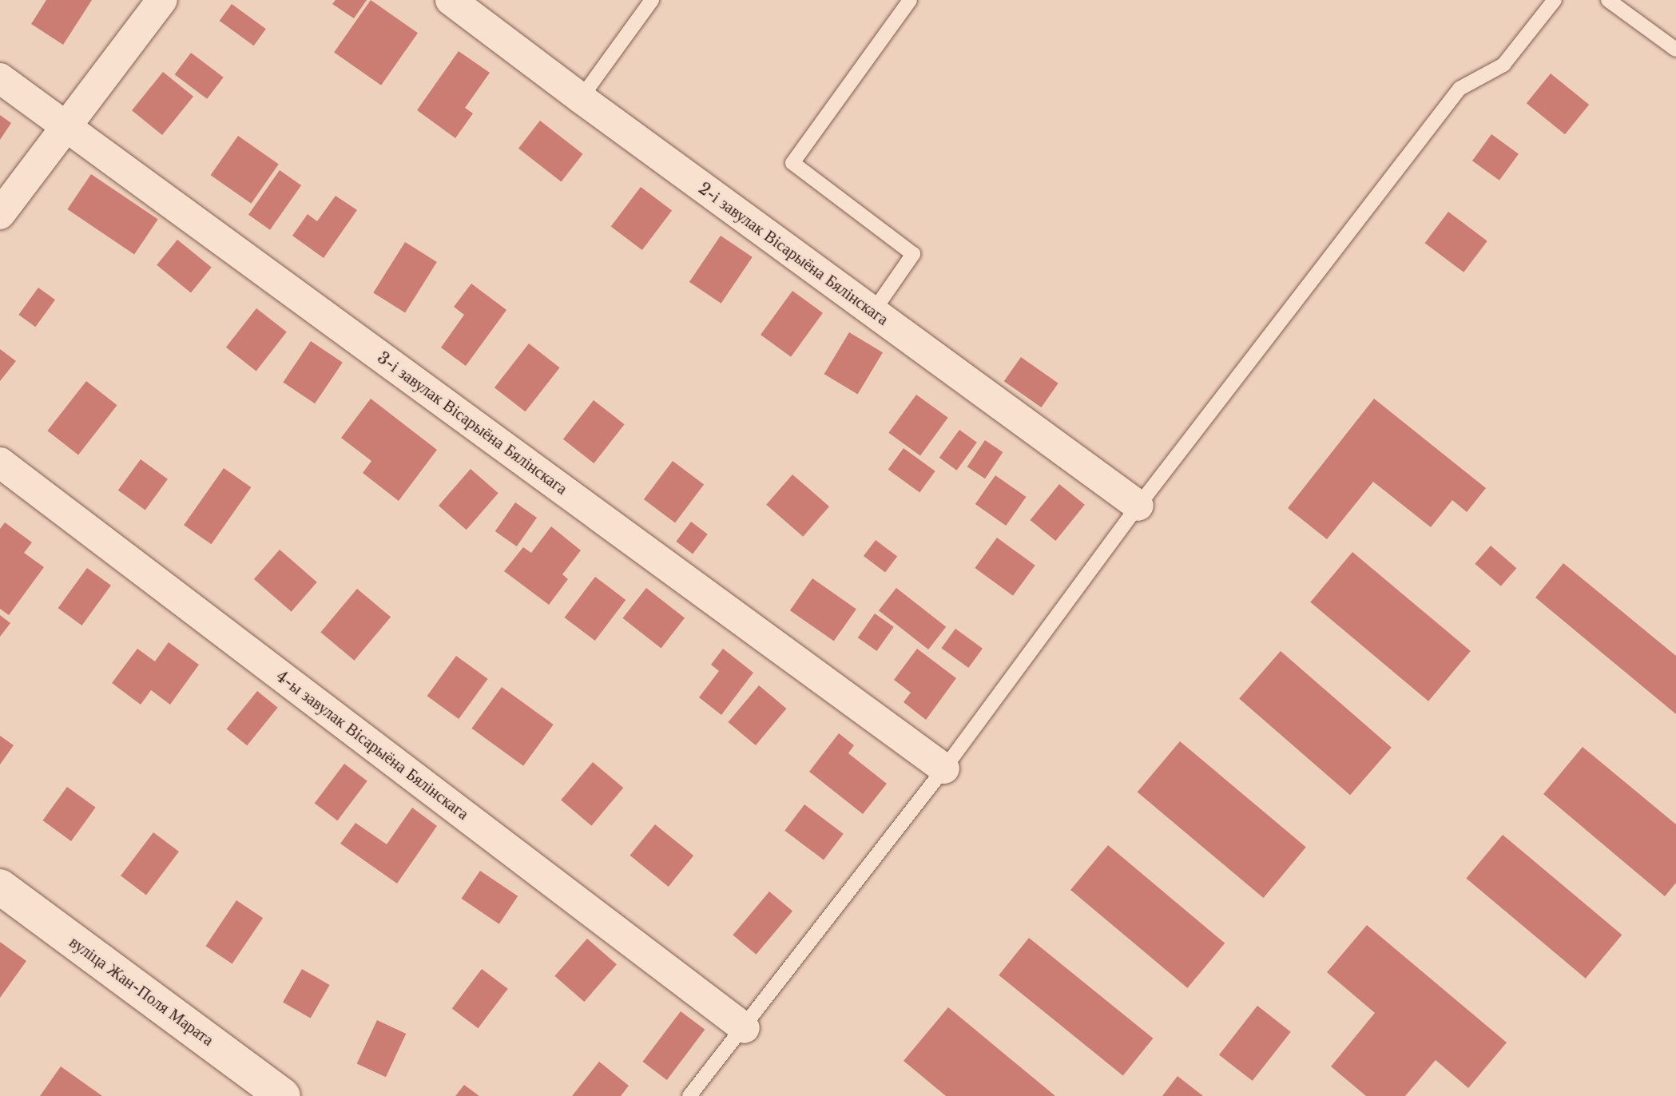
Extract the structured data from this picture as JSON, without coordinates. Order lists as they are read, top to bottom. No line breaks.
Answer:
{"streets":{"street":["2-і завулак Вісарыёна Бялінскага","3-і завулак Вісарыёна Бялінскага","4-ы завулак Вісарыёна Бялінскага","вуліца Жан-Поля Марата"]}}
